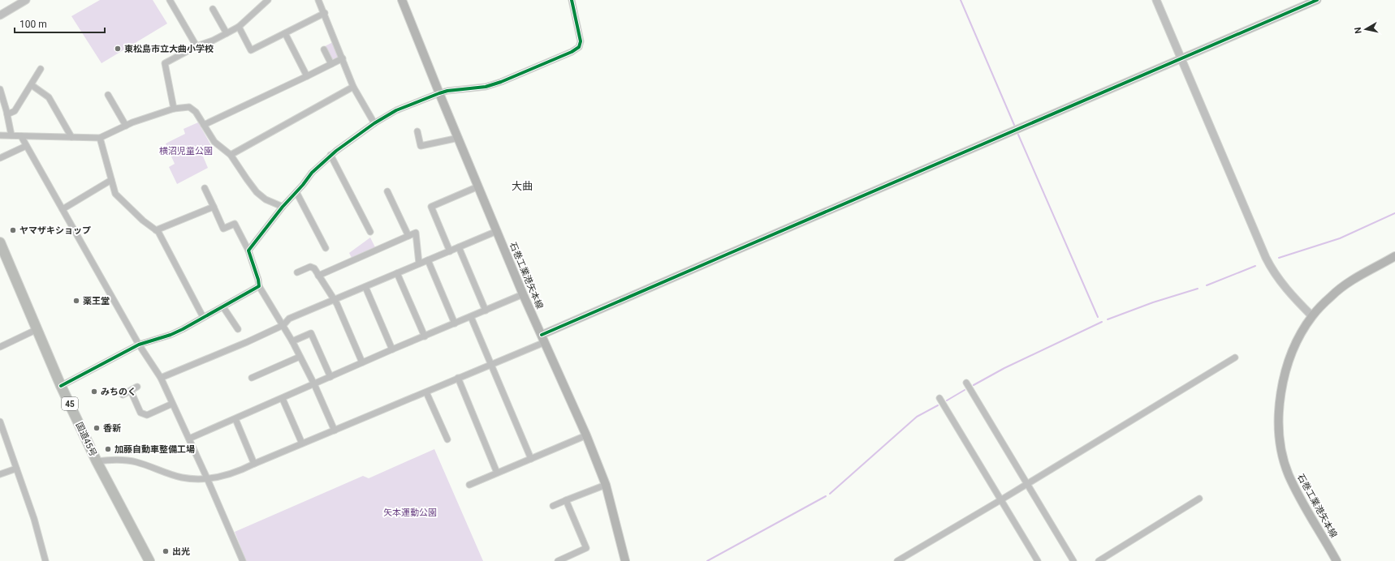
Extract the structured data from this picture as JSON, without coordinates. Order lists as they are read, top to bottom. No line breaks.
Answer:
{"streets":{"highway":["45","国道45号"],"main road":["石巻工業港矢本線"]},"districts":["大曲"],"parks":["横沼児童公園","矢本運動公園"],"places":["東松島市立大曲小学校","ヤマザキショップ","薬王堂","みちのく","香新","加藤自動車整備工場","出光"],"scale_bar":"100 m","north":"left"}
